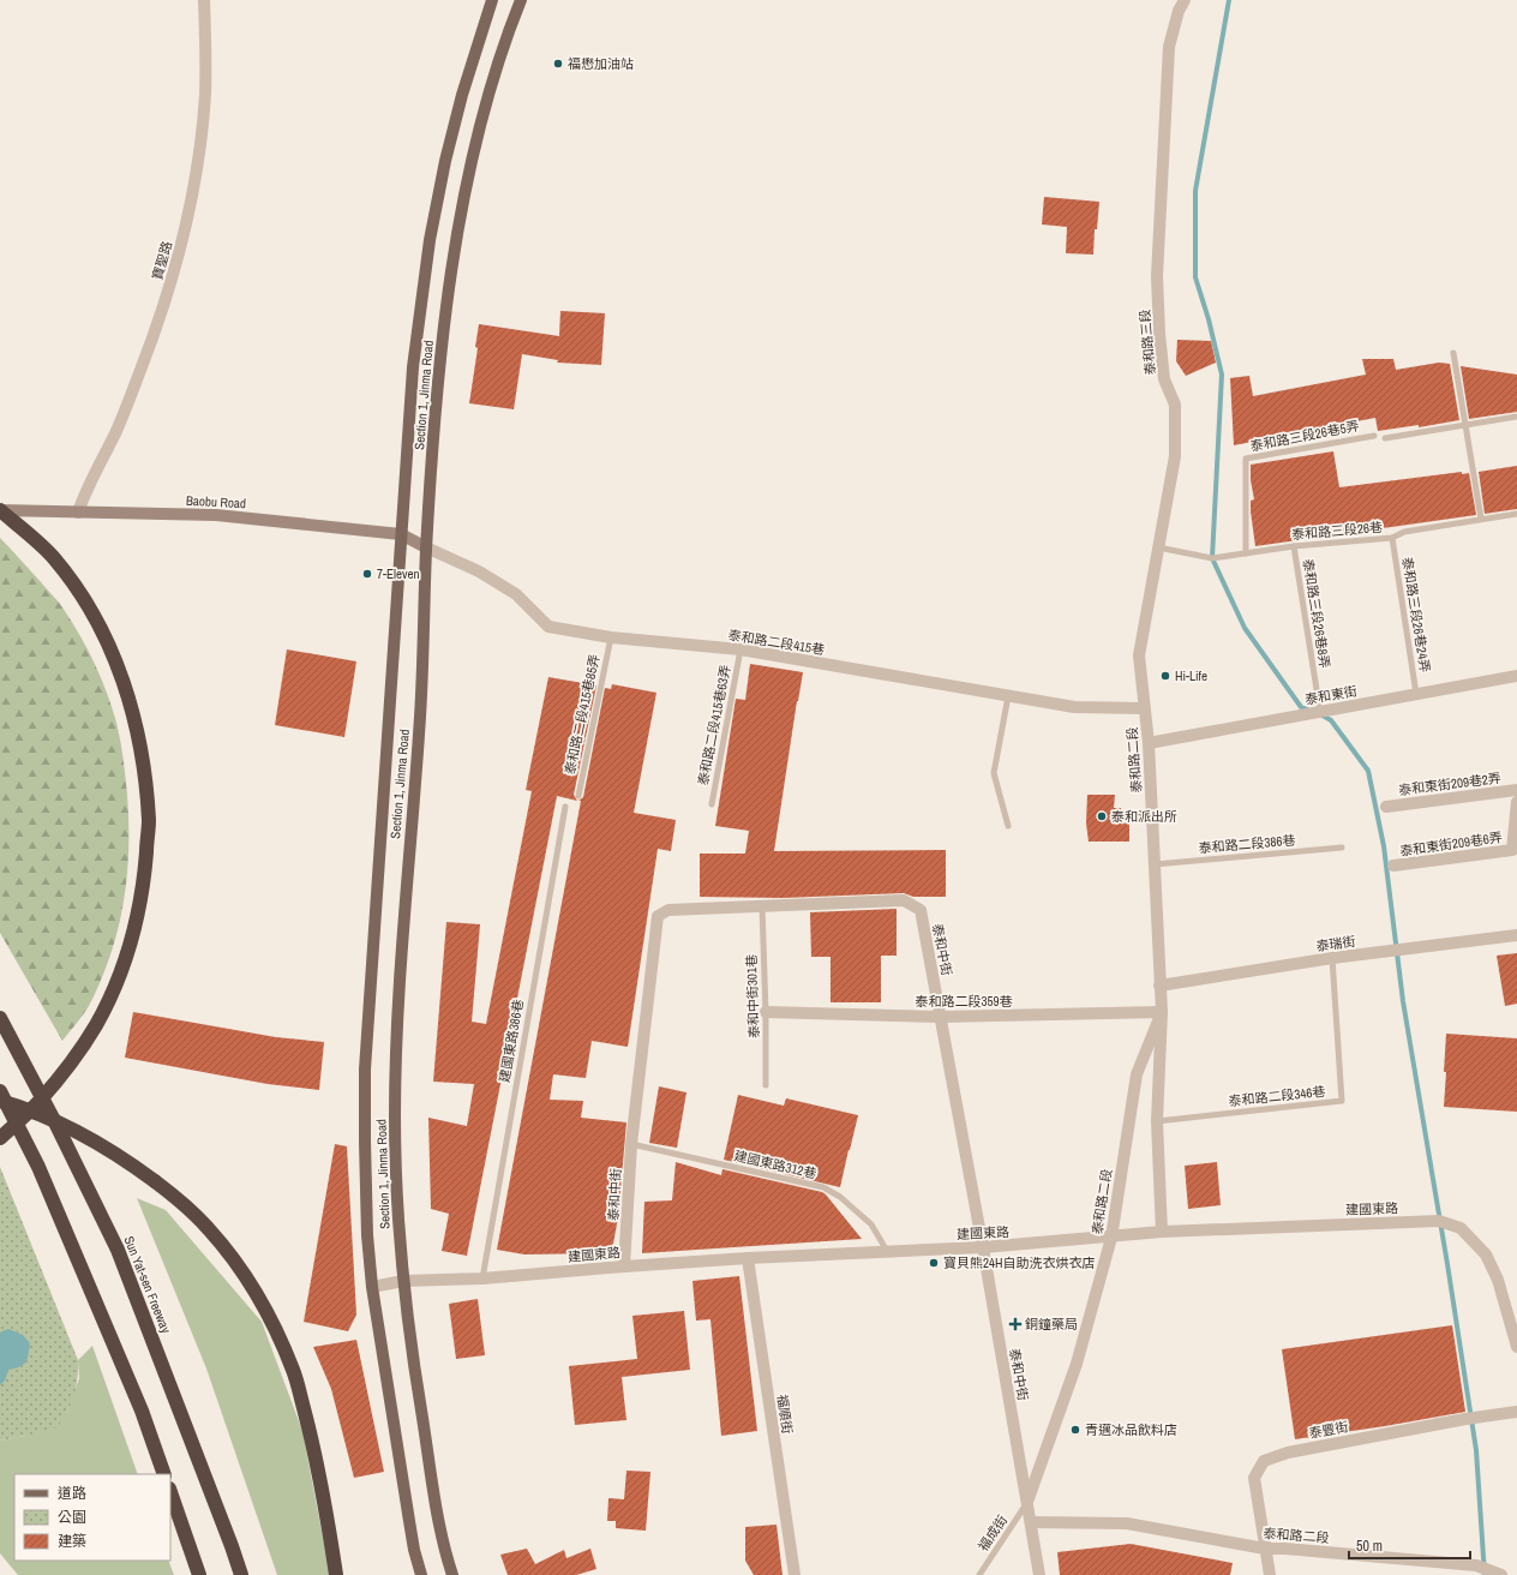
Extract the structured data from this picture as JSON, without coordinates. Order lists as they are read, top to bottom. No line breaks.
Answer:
{"streets":{"highway":["Sun Yat-sen Freeway"],"main road":["Section 1, Jinma Road"],"street":["寶聖路","泰和路三段","Baobu Road","泰和路二段415巷","泰和東街","泰和路二段","泰和東街209巷2弄","泰和東街209巷6弄","泰瑞街","泰和中街","泰和路二段359巷","建國東路","福順街","泰豐街"],"lane":["泰和路三段26巷5弄","泰和路三段26巷","泰和路三段26巷8弄","泰和路三段26巷24弄","泰和路二段415巷85弄","泰和路二段415巷63弄","泰和路二段386巷","泰和中街301巷","建國東路386巷","泰和路二段346巷","建國東路312巷","福成街"]},"crossings":[["寶聖路","Baobu Road"],["泰和路三段","泰和路三段26巷"],["泰和路三段","泰和路二段415巷"],["泰和路三段","泰和路二段"],["Section 1, Jinma Road","Baobu Road"],["Section 1, Jinma Road","泰和路二段415巷"],["Section 1, Jinma Road","建國東路"],["泰和路三段26巷5弄","泰和路三段26巷"],["Baobu Road","泰和路二段415巷"],["泰和路三段26巷","泰和路三段26巷8弄"],["泰和路三段26巷","泰和路三段26巷24弄"],["泰和路三段26巷8弄","泰和東街"],["泰和路三段26巷24弄","泰和東街"],["泰和路二段415巷","泰和路二段415巷85弄"],["泰和路二段415巷","泰和路二段415巷63弄"],["泰和路二段415巷","泰和路二段"],["泰和東街","泰和路二段"],["泰和路二段","泰和路二段386巷"],["泰和路二段","泰瑞街"],["泰和路二段","泰和中街"],["泰和路二段","泰和路二段359巷"],["泰和路二段","泰和路二段346巷"],["泰和路二段","建國東路"],["泰和路二段","泰豐街"],["泰和路二段","福成街"],["泰瑞街","泰和路二段346巷"],["泰和中街","泰和中街301巷"],["泰和中街","泰和路二段359巷"],["泰和中街","建國東路312巷"],["泰和中街","建國東路"],["泰和中街","福成街"],["泰和中街301巷","泰和路二段359巷"],["建國東路386巷","建國東路"],["建國東路312巷","建國東路"],["建國東路","福順街"]],"places":{"other":["福懋加油站","7-Eleven","Hi-Life","泰和派出所","寶貝熊24H自助洗衣烘衣店","青邁冰品飲料店"],"health":["銅鐘藥局"]},"legend":["道路","公園","建築"],"scale_bar":"50 m"}
